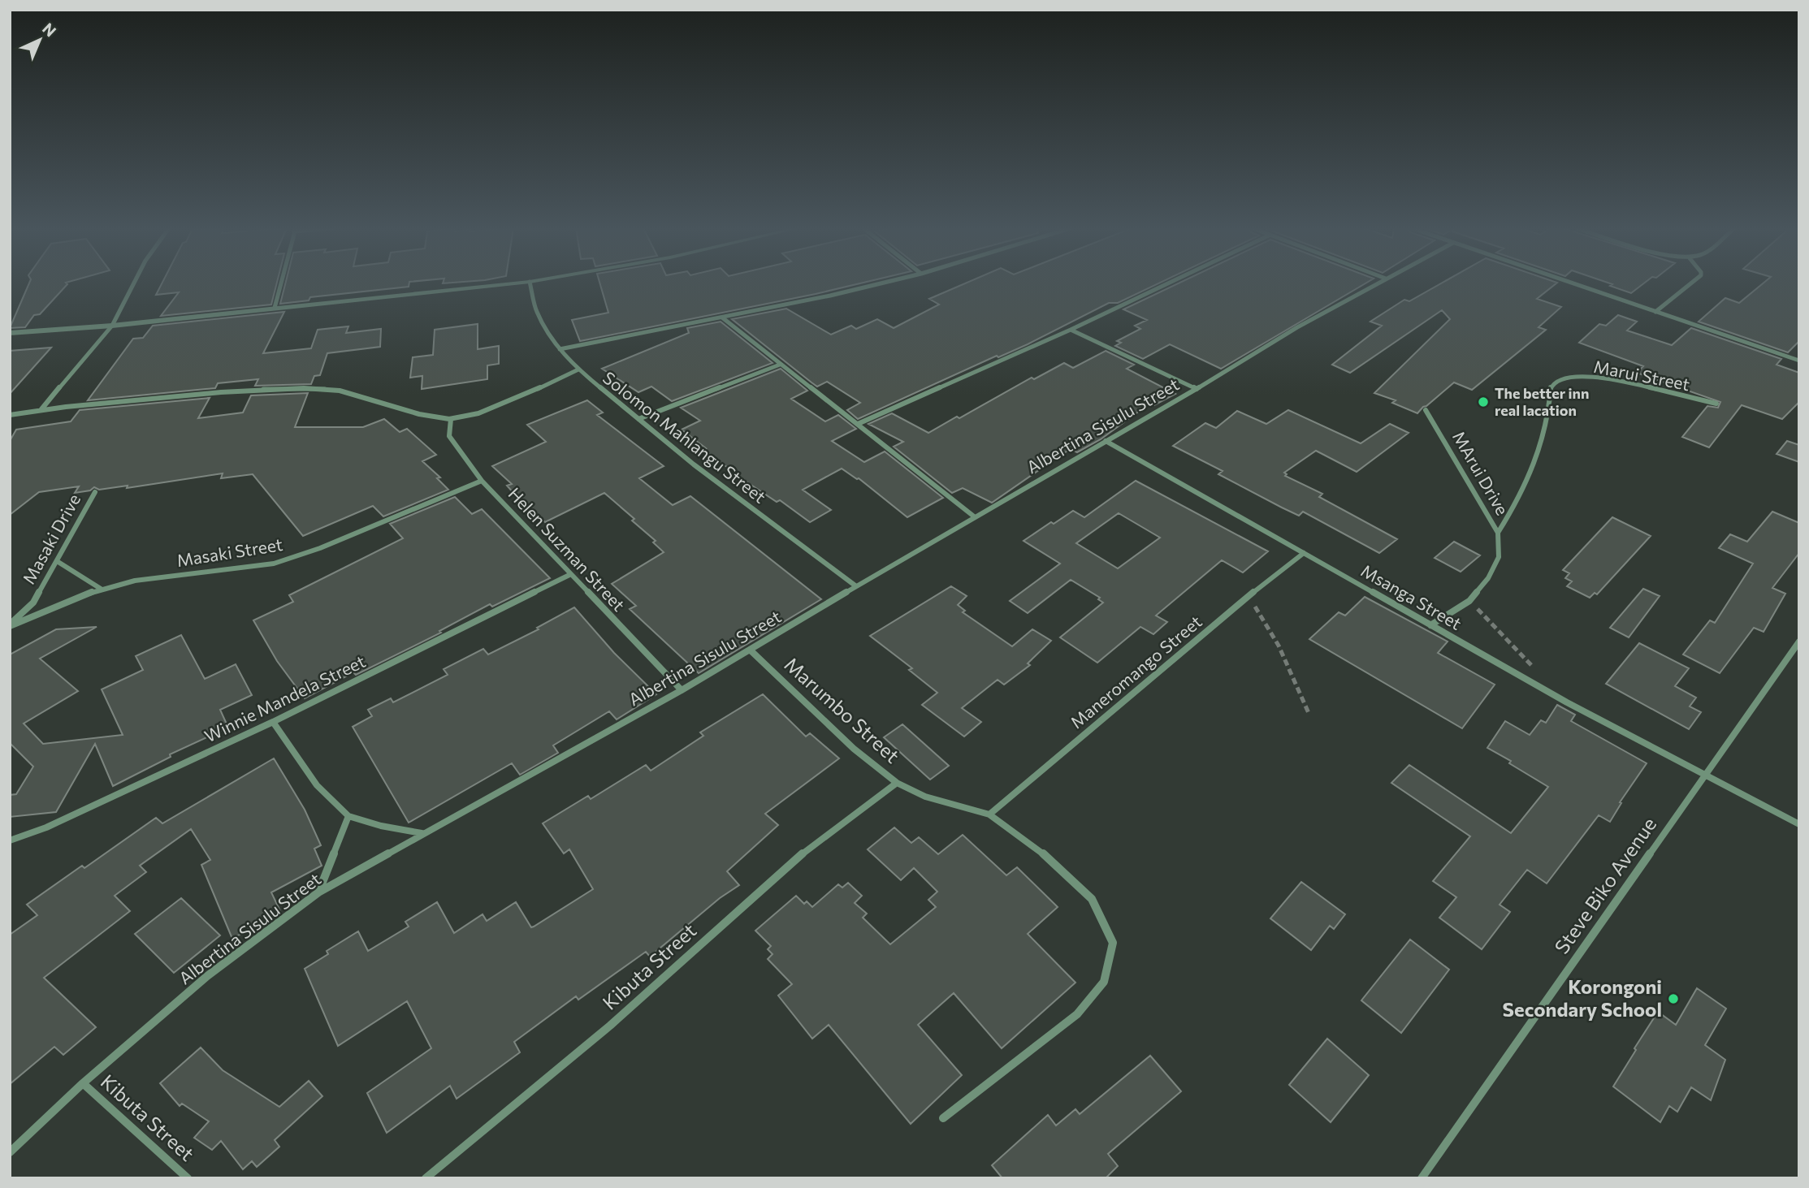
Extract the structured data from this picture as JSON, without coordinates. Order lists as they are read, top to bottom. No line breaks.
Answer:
{"streets":{"street":["Marui Street","Albertina Sisulu Street","Solomon Mahlangu Street","MArui Drive","Masaki Drive","Helen Suzman Street","Masaki Street","Msanga Street","Maneromango Street","Winnie Mandela Street","Marumbo Street","Steve Biko Avenue","Kibuta Street"]},"crossings":[["Marui Street","MArui Drive"],["Albertina Sisulu Street","Solomon Mahlangu Street"],["Albertina Sisulu Street","Helen Suzman Street"],["Albertina Sisulu Street","Msanga Street"],["Albertina Sisulu Street","Marumbo Street"],["Albertina Sisulu Street","Kibuta Street"],["MArui Drive","Msanga Street"],["Masaki Drive","Masaki Street"],["Helen Suzman Street","Masaki Street"],["Helen Suzman Street","Winnie Mandela Street"],["Msanga Street","Maneromango Street"],["Msanga Street","Steve Biko Avenue"],["Maneromango Street","Marumbo Street"],["Marumbo Street","Kibuta Street"]],"places":["The better inn real lacation","Korongoni Secondary School"],"north":"top right"}
